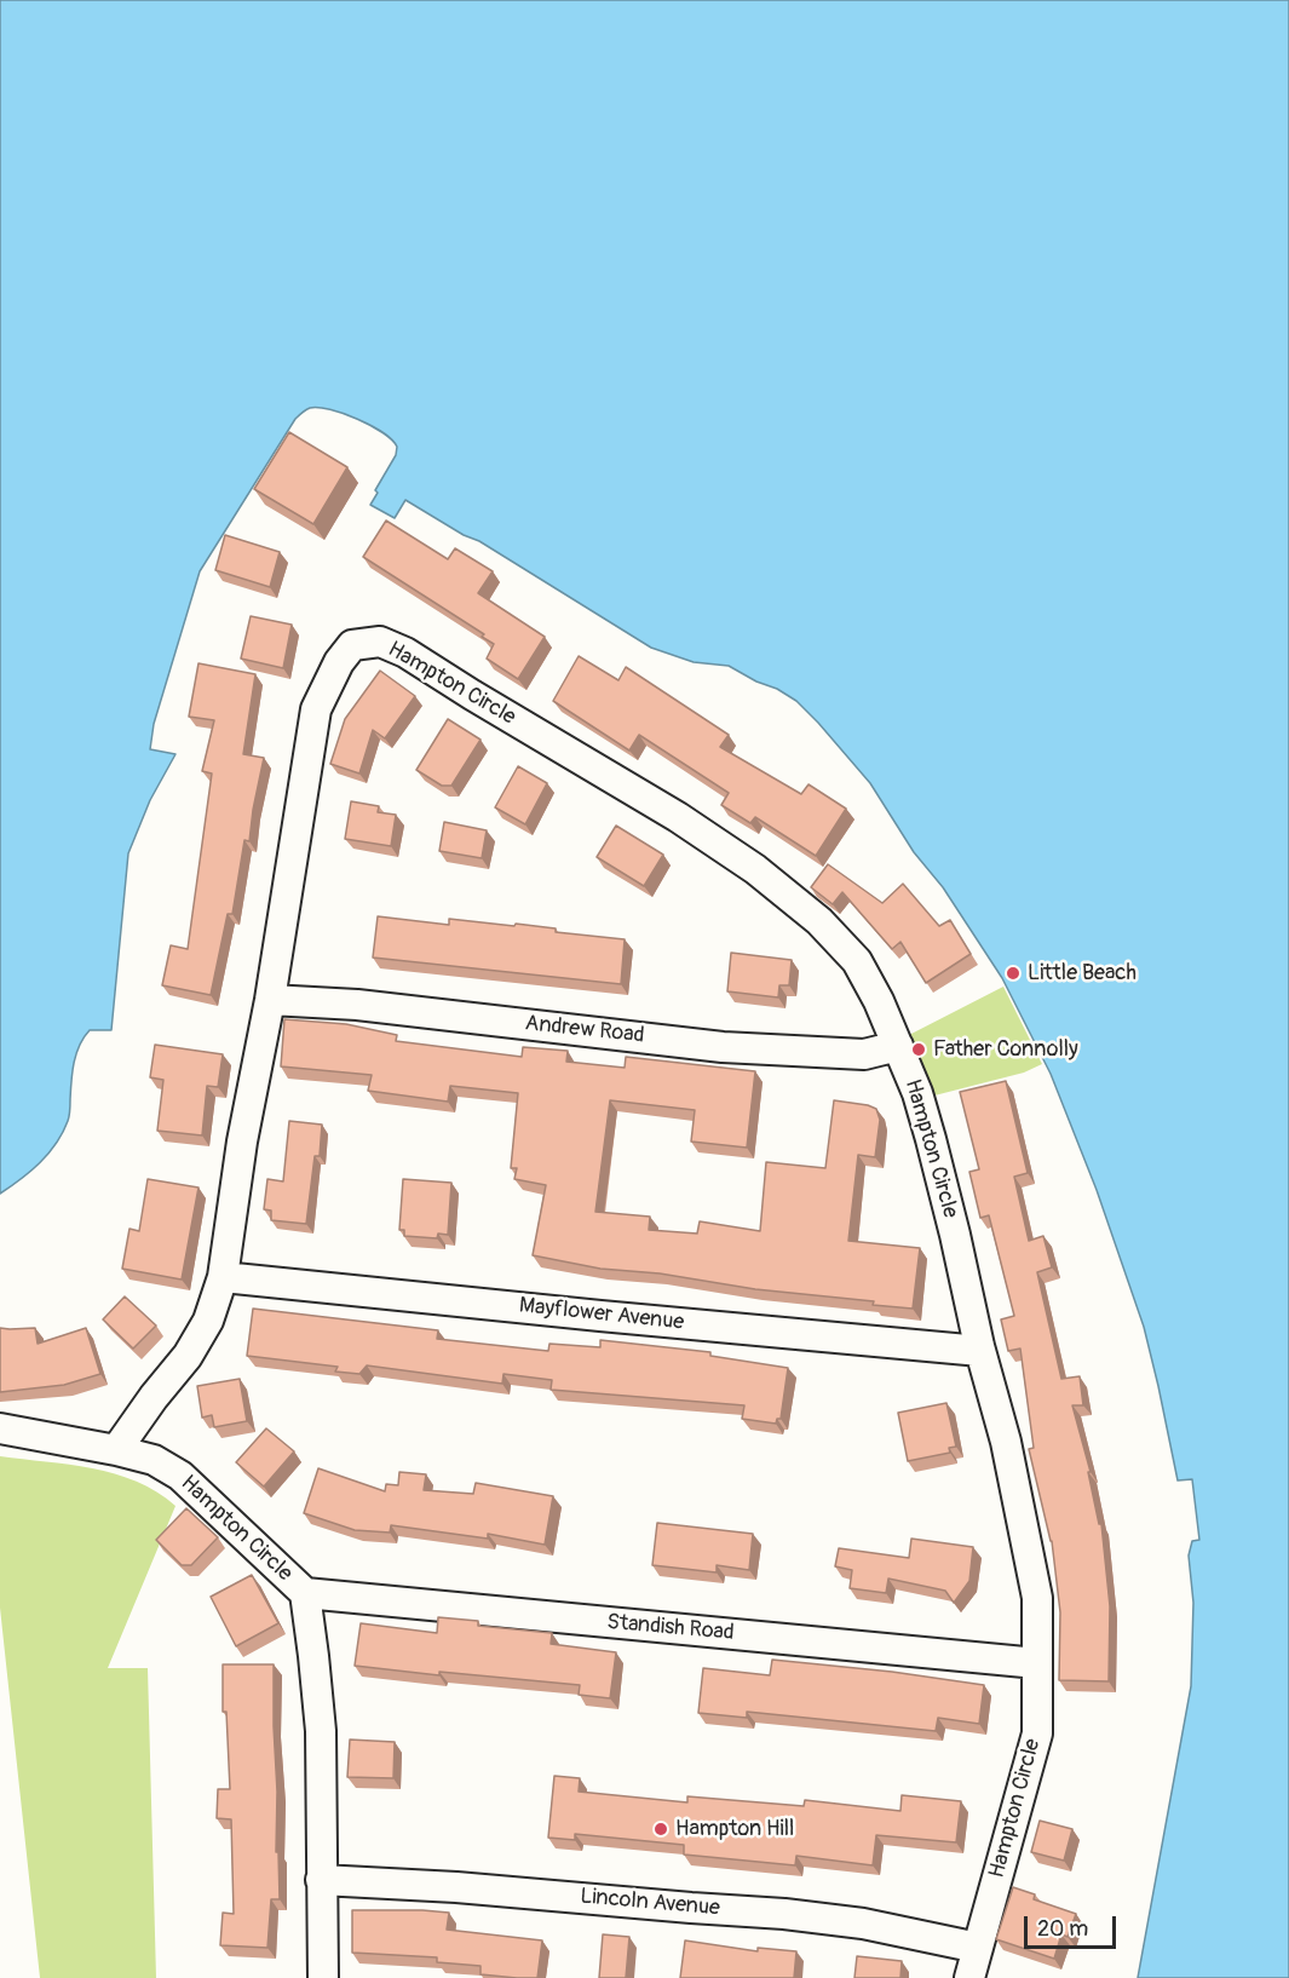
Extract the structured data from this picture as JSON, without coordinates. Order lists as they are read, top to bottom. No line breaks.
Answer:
{"streets":{"street":["Hampton Circle","Andrew Road","Mayflower Avenue","Standish Road","Lincoln Avenue"]},"crossings":[["Hampton Circle","Andrew Road"],["Hampton Circle","Mayflower Avenue"],["Hampton Circle","Standish Road"],["Hampton Circle","Lincoln Avenue"]],"places":["Little Beach","Father Connolly","Hampton Hill"],"scale_bar":"20 m"}
